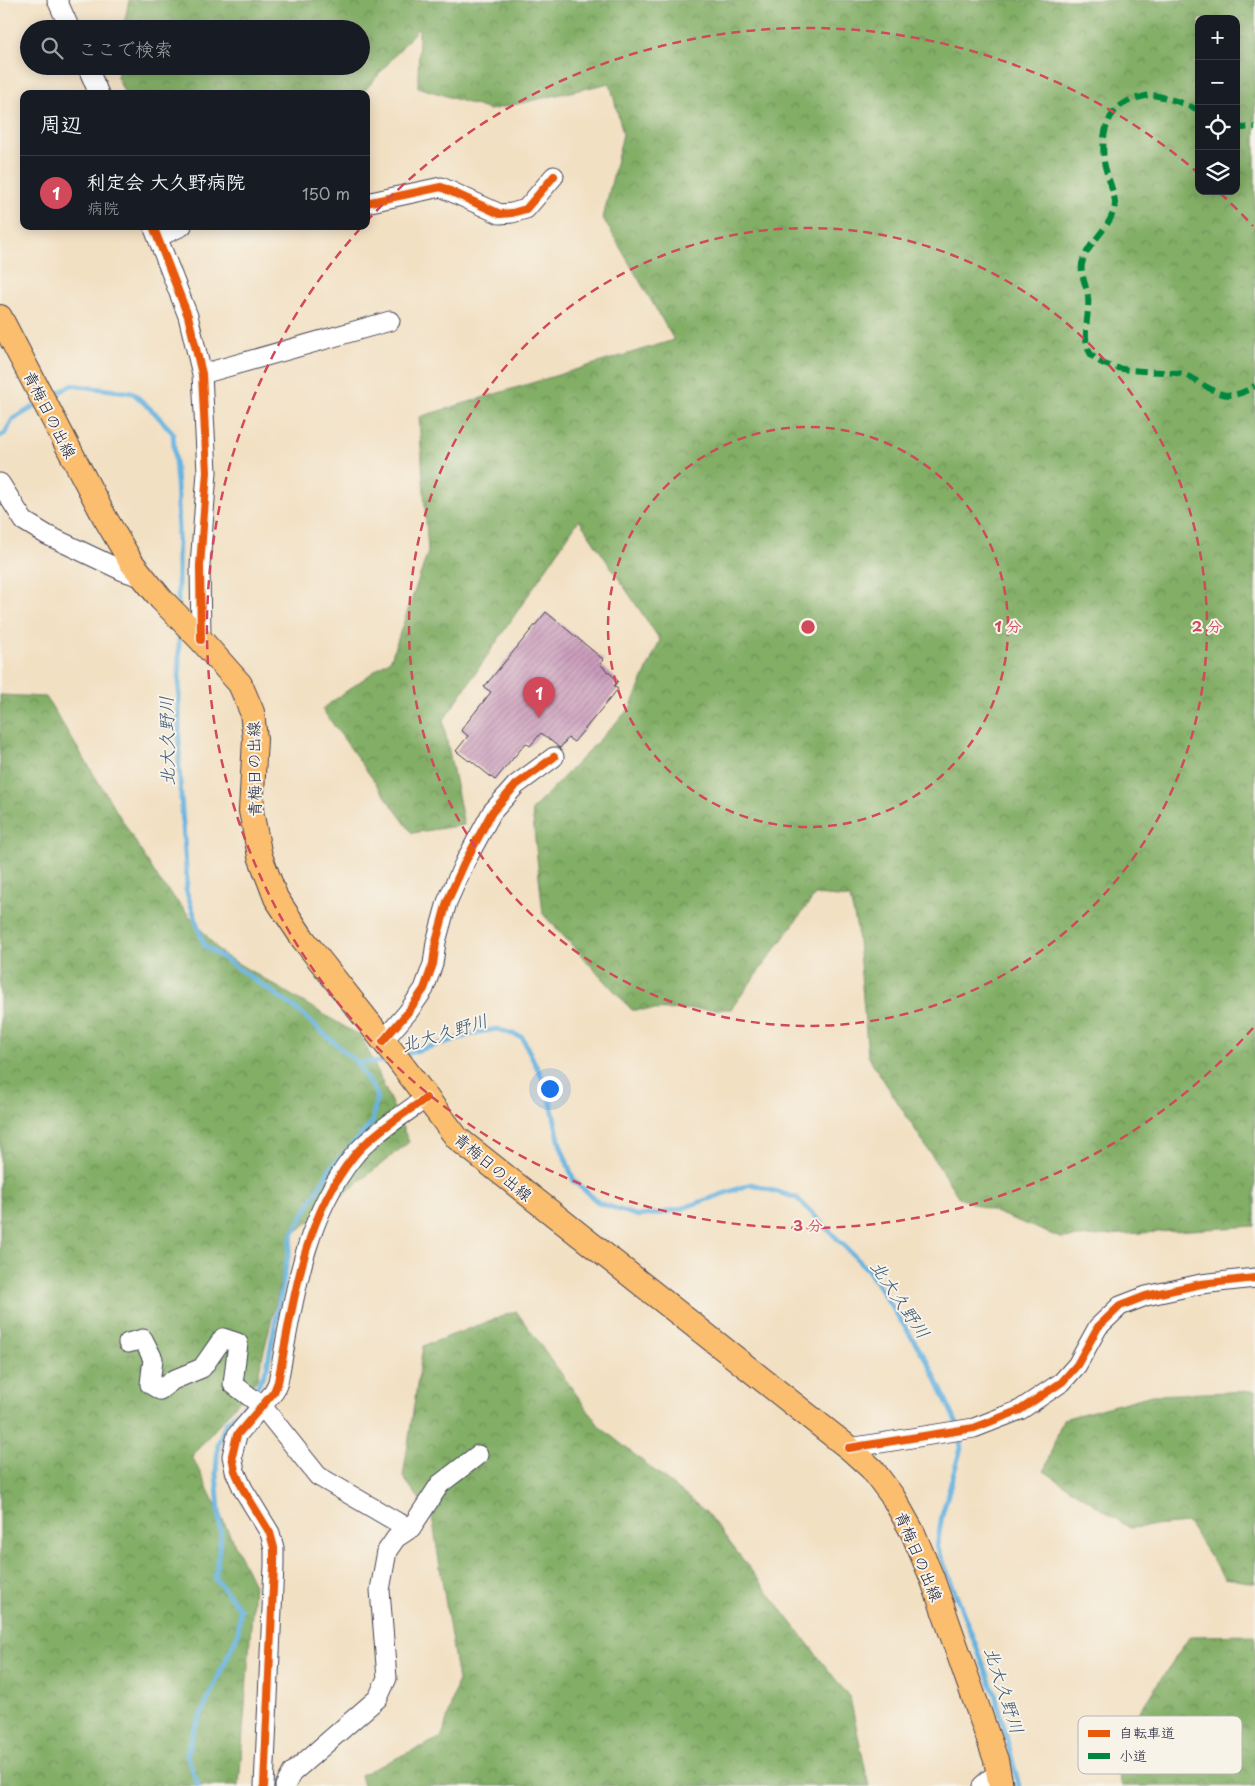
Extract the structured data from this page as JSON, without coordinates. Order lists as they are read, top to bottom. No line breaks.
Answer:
{"streets":{"main road":["青梅日の出線"]},"water":["北大久野川"],"legend":["自転車道","小道"],"page":{"map_buttons":["+","−"],"search":"ここで検索","heading":"周辺","list":[{"mark":"1","name":"利定会 大久野病院","note":"病院","value":"150 m"}],"pins":"1"},"rings":["1 分","2 分","3 分"]}
